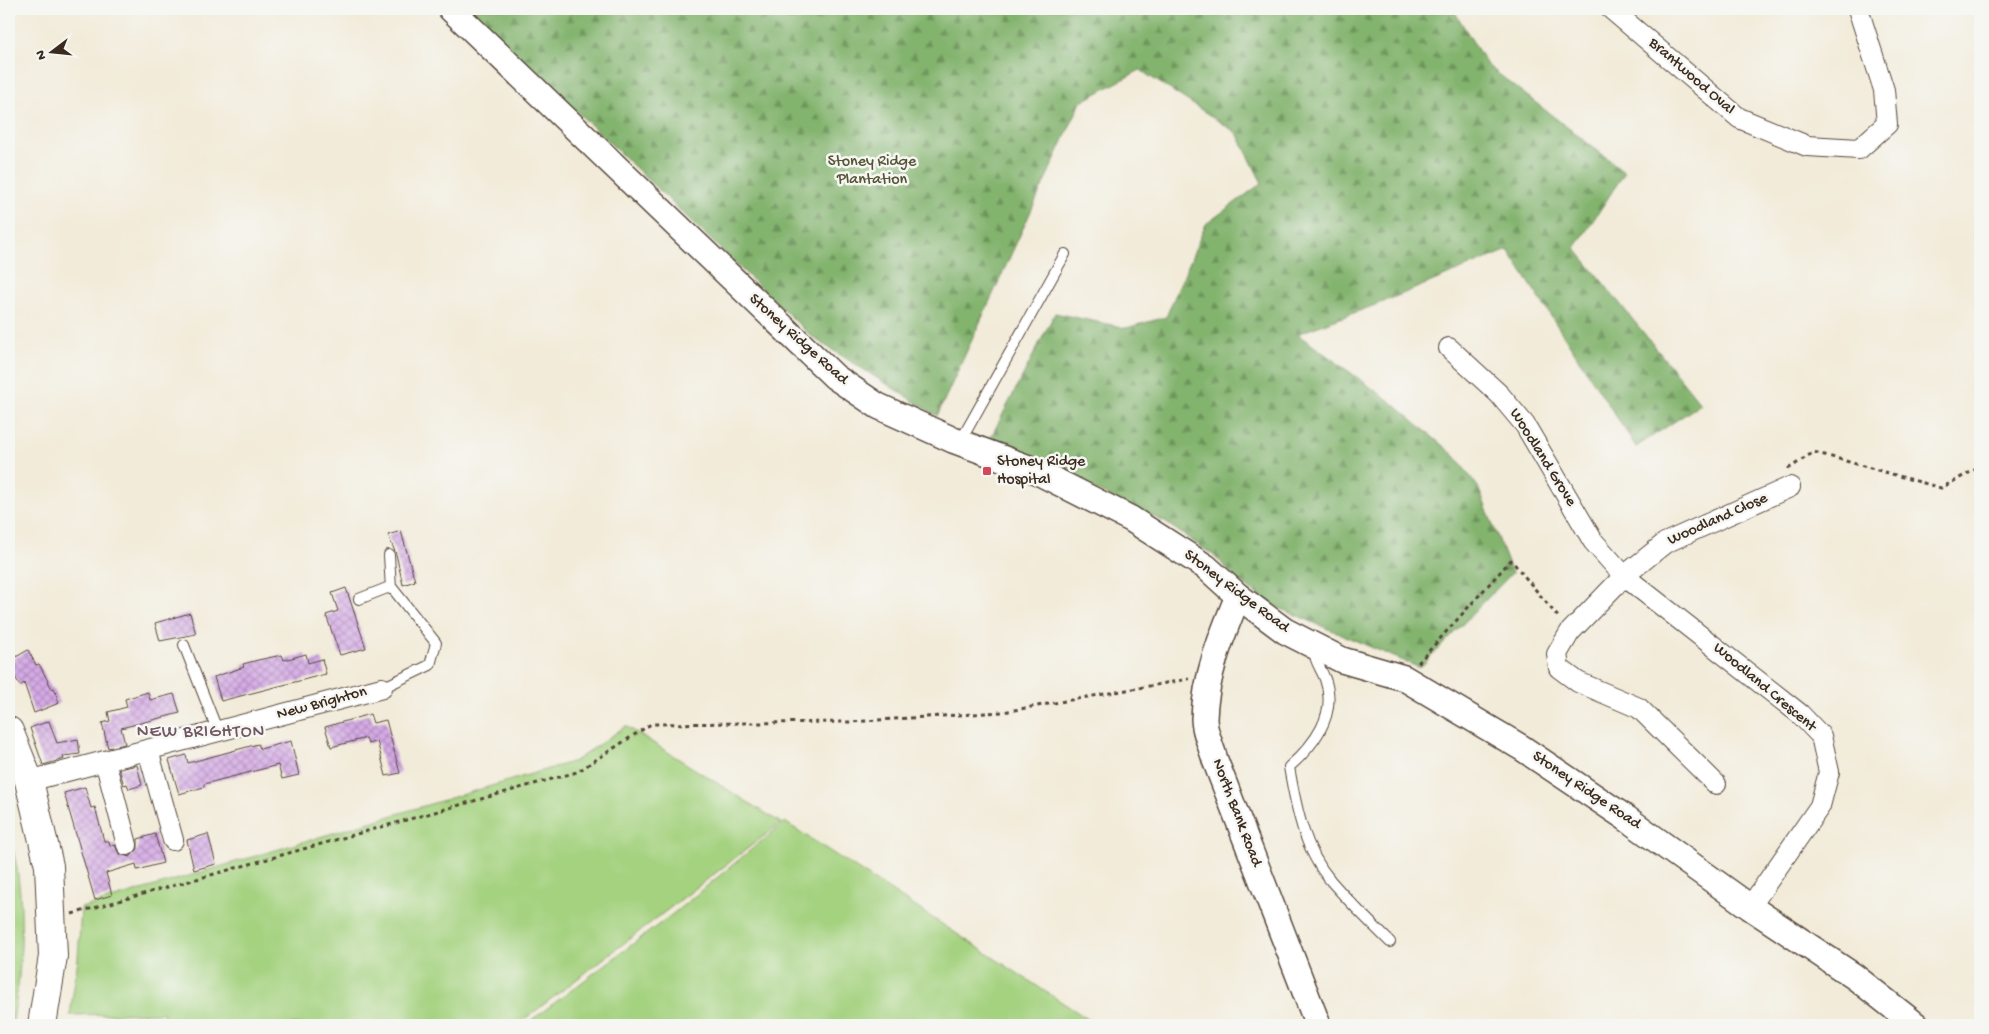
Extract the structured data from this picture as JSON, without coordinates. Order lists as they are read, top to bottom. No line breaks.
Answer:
{"streets":{"street":["Brantwood Oval","Stoney Ridge Road","Woodland Grove","Woodland Close","Woodland Crescent","New Brighton","North Bank Road"]},"crossings":[["Stoney Ridge Road","Woodland Crescent"],["Stoney Ridge Road","North Bank Road"],["Woodland Grove","Woodland Close"],["Woodland Grove","Woodland Crescent"],["Woodland Close","Woodland Crescent"]],"districts":["NEW BRIGHTON"],"parks":["Stoney Ridge Plantation"],"places":{"transit":["Stoney Ridge Hospital"]},"north":"left"}
